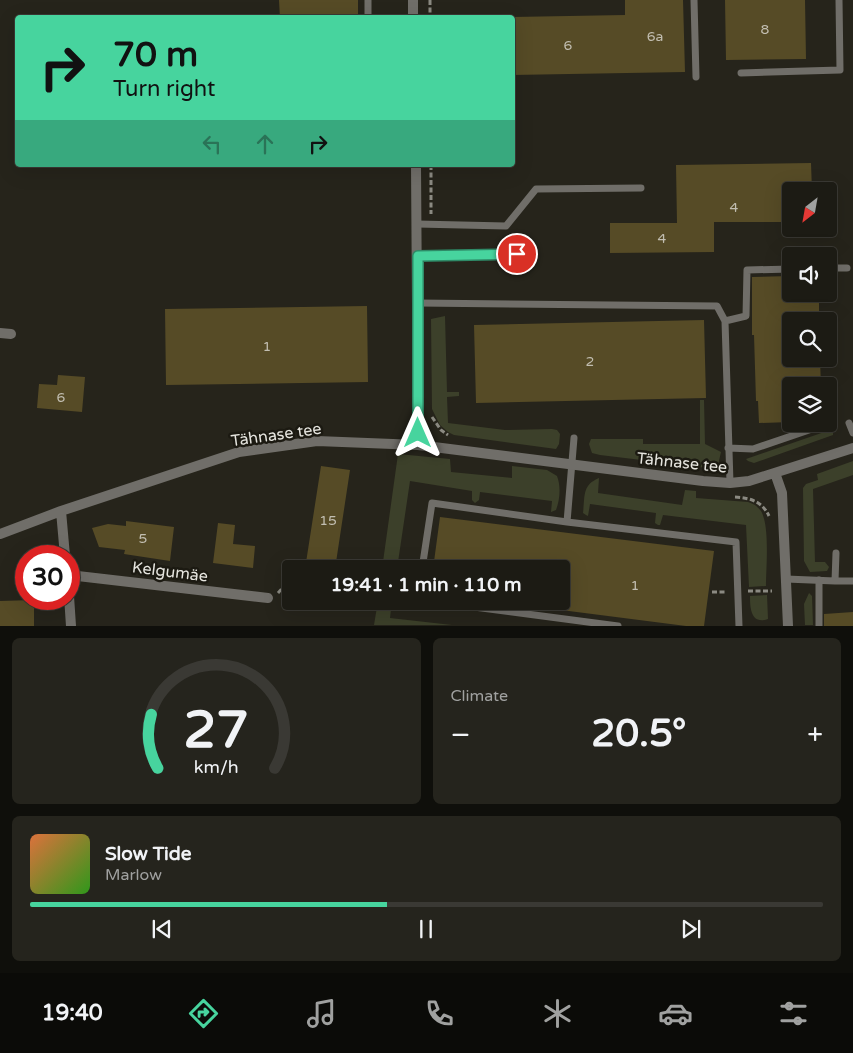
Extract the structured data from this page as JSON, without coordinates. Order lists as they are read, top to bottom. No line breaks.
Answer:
{"streets":{"street":["Tähnase tee","Kelgumäe"]},"house_numbers":["8","6a","6","4","4","1","2","6","15","5","1"],"north":"bottom left","page":{"turn":["70 m","Turn right"],"limit":"30","trip":"19:41 · 1 min · 110 m","tile":"Climate","heat":["−","20.5°","+"],"song":["Slow Tide","Marlow"],"tabs":"19:40","gauge":["27","km/h"]}}
